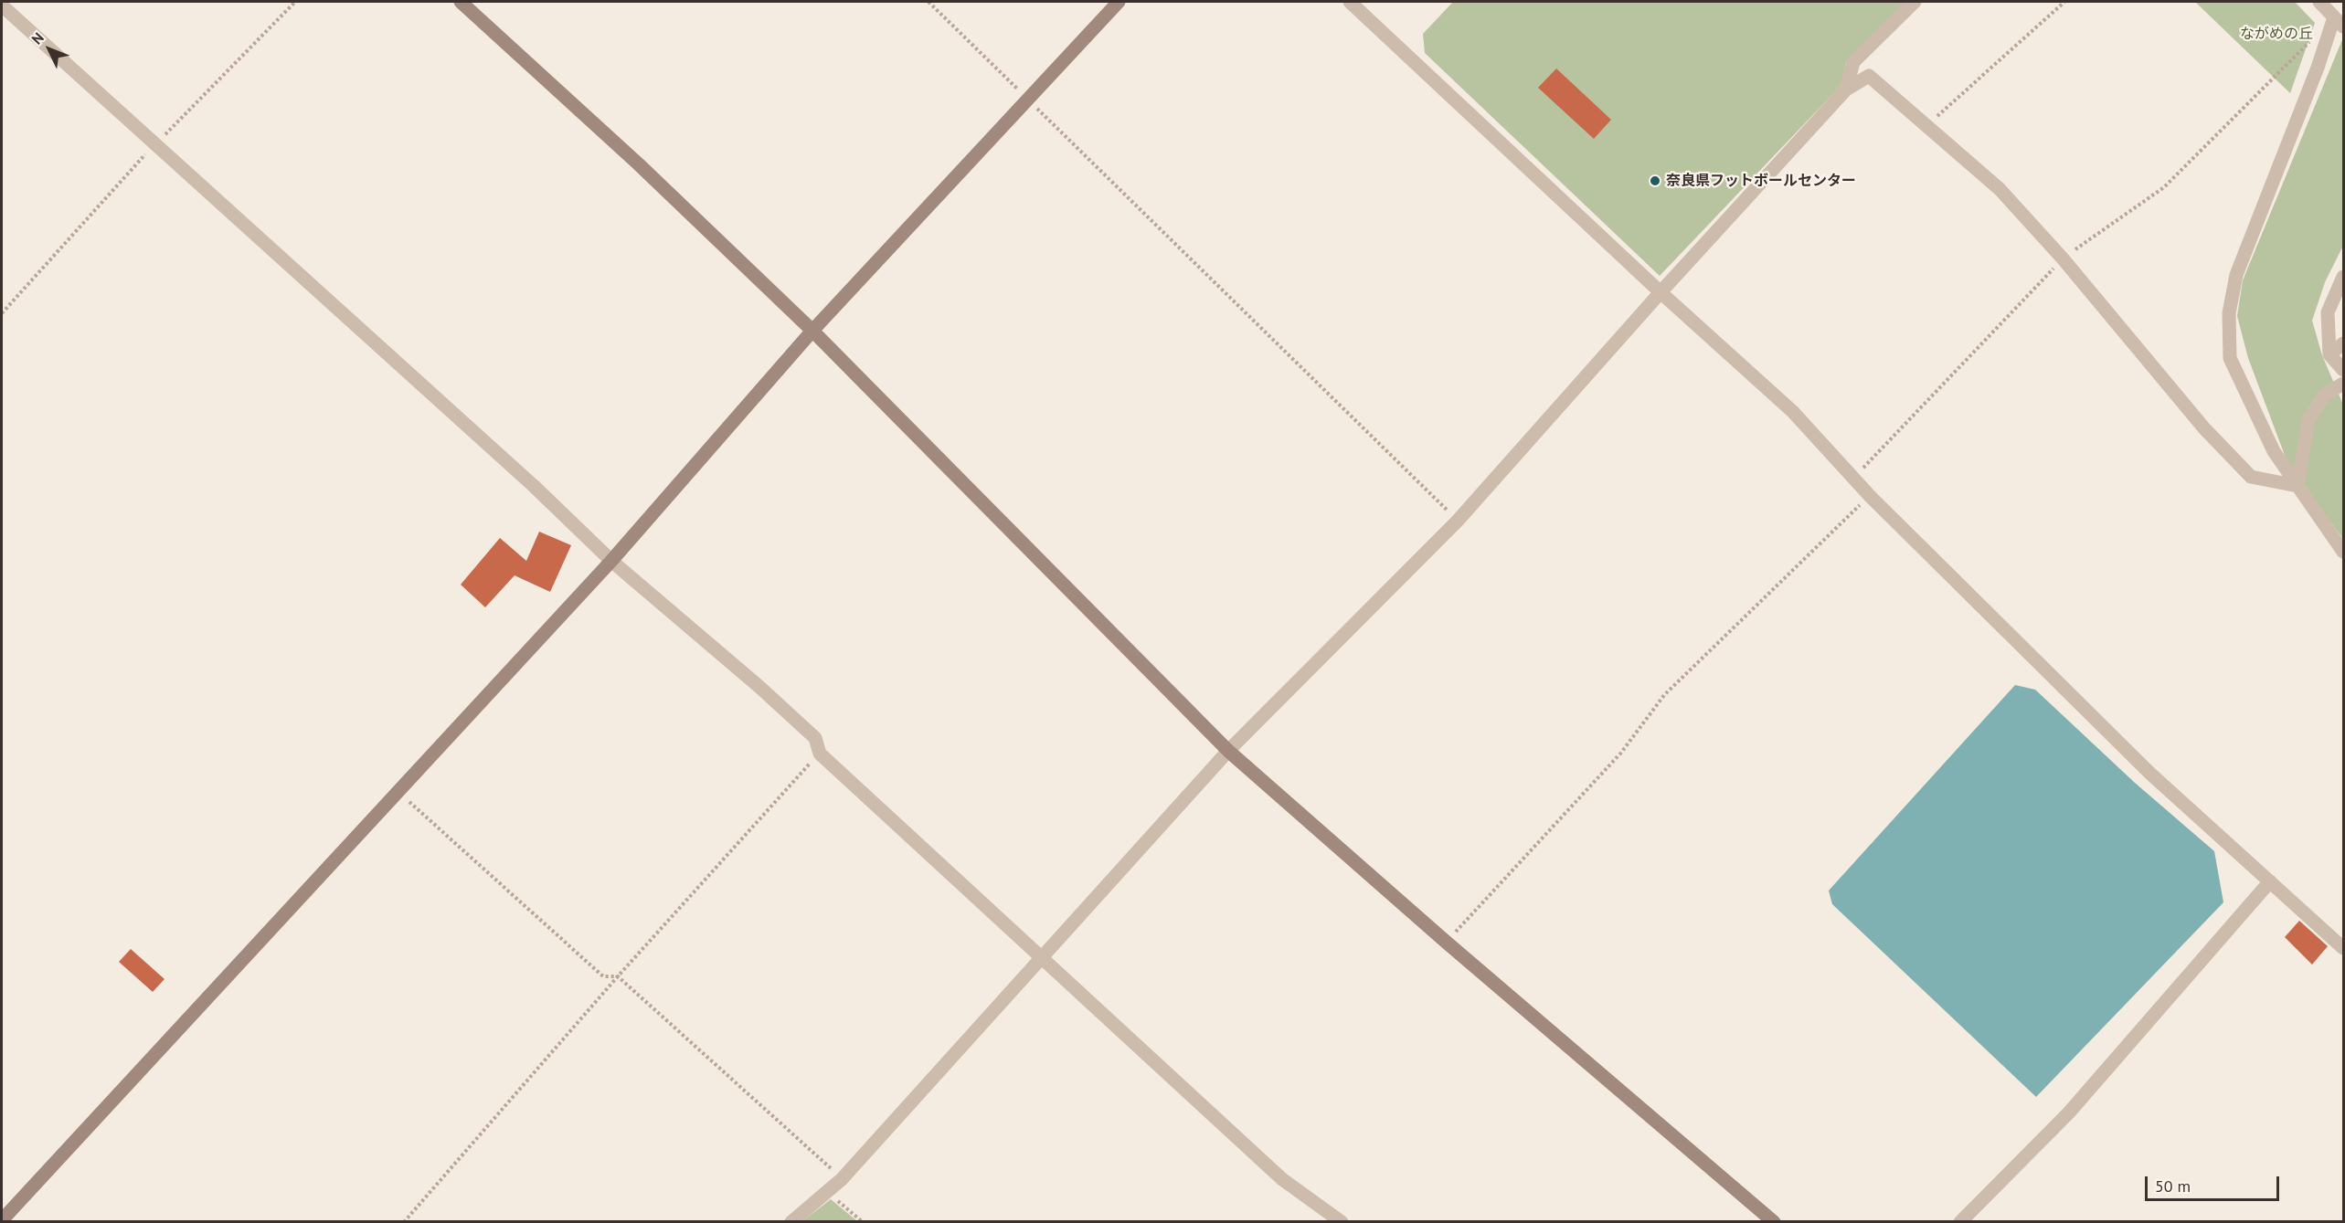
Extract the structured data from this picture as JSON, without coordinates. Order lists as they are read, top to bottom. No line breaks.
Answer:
{"parks":["ながめの丘"],"places":["奈良県フットボールセンター"],"scale_bar":"50 m","north":"top left"}
